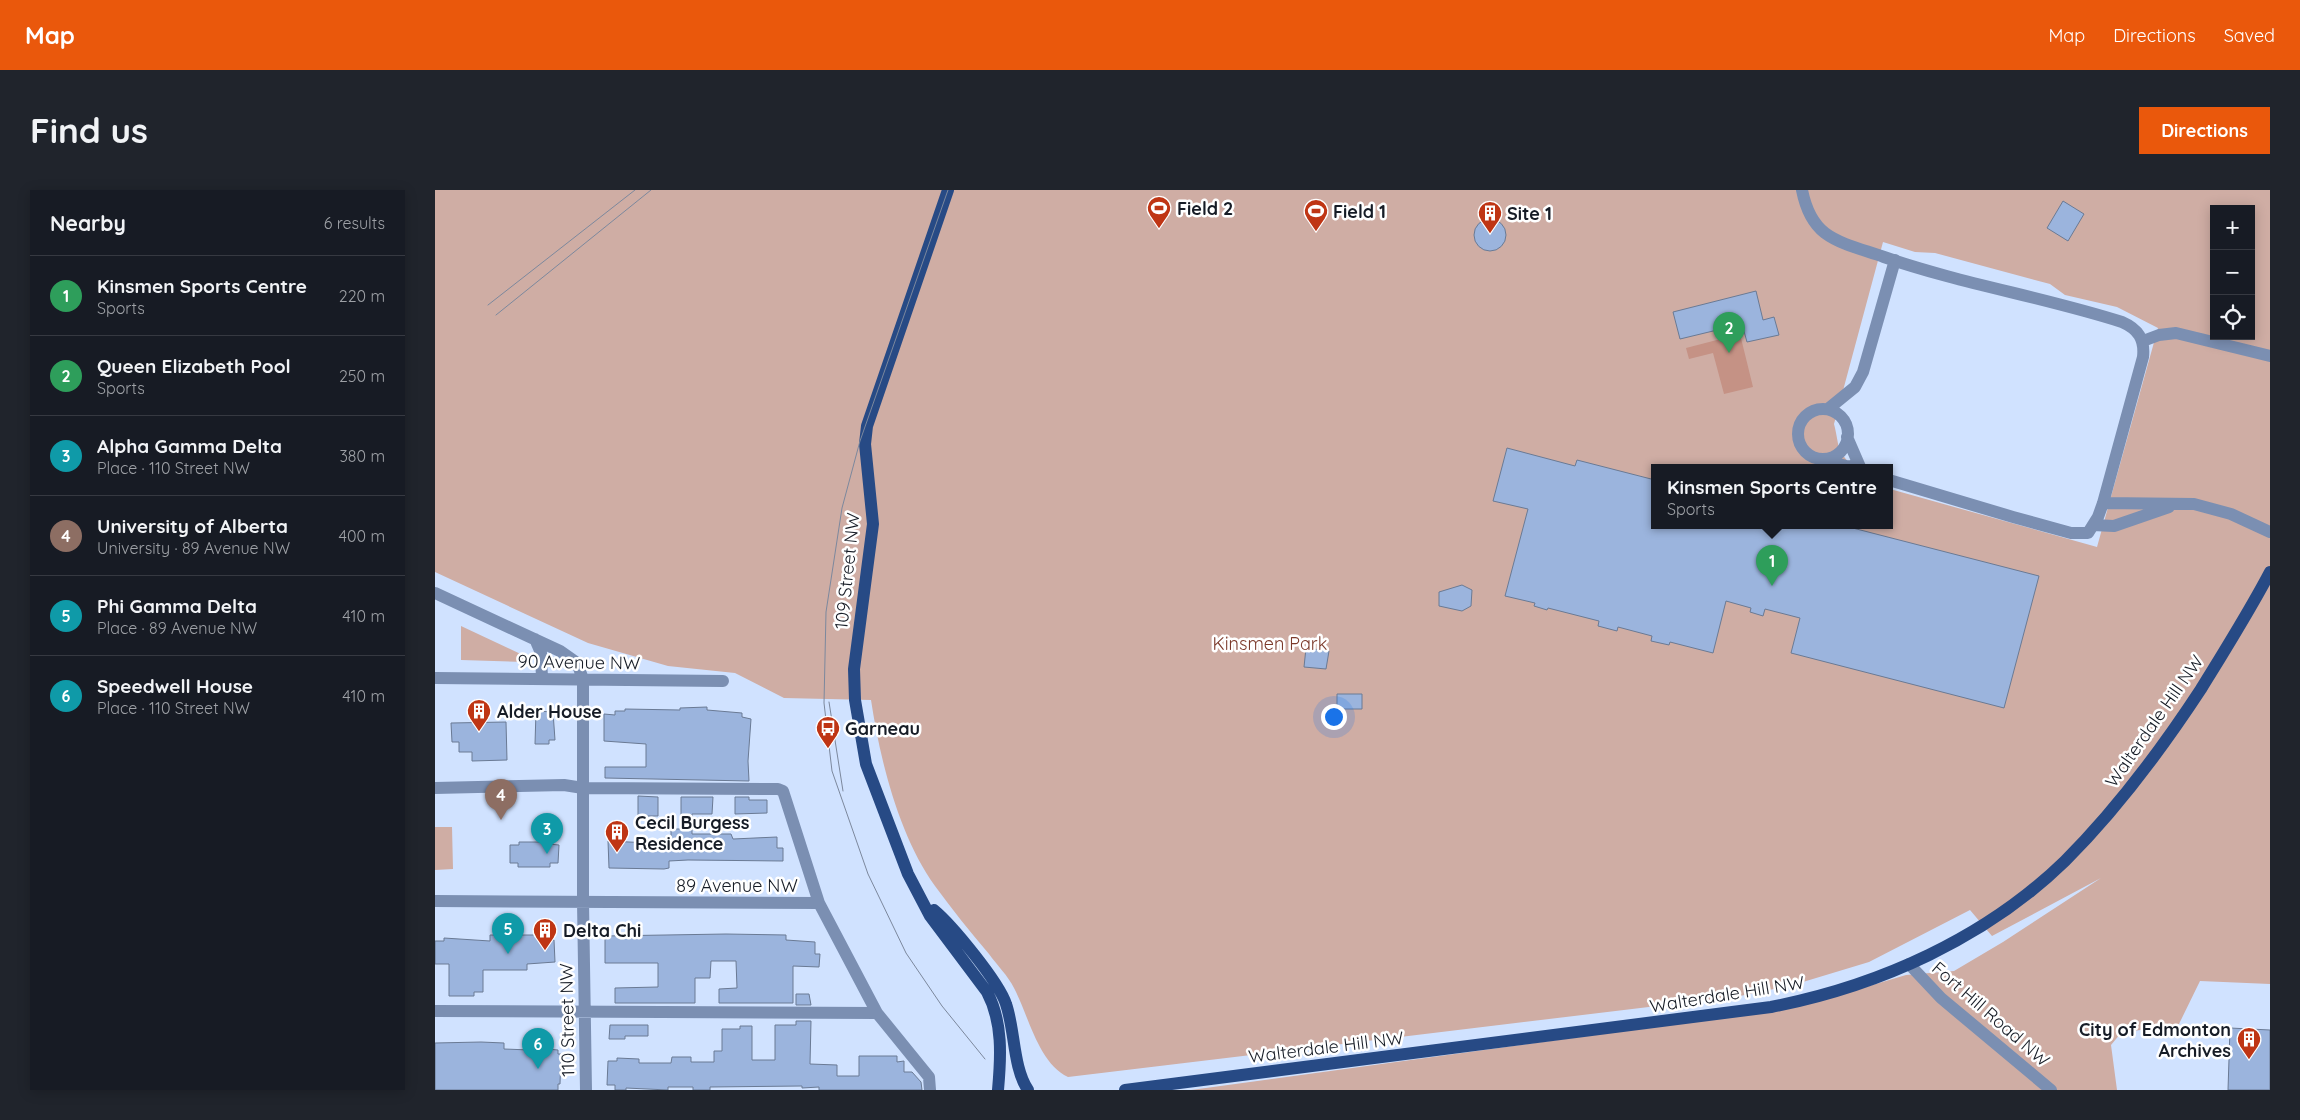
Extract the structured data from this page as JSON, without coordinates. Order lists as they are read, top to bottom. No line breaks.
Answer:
{"streets":{"main road":["109 Street NW","Walterdale Hill NW"],"street":["90 Avenue NW","89 Avenue NW","Fort Hill Road NW","110 Street NW"]},"crossings":[["90 Avenue NW","110 Street NW"],["Walterdale Hill NW","Fort Hill Road NW"],["89 Avenue NW","110 Street NW"]],"parks":["Kinsmen Park"],"places":{"sports":["Field 2","Field 1"],"building":["Site 1","Alder House","Cecil Burgess Residence","Delta Chi","City of Edmonton Archives"],"bus stop":["Garneau"]},"page":{"header":"Map","nav":["Map","Directions","Saved"],"buttons":"Directions","title":"Find us","heading":["Nearby","6 results"],"map_buttons":["+","−"],"list":[{"mark":"1","name":"Kinsmen Sports Centre","note":"Sports","value":"220 m"},{"mark":"2","name":"Queen Elizabeth Pool","note":"Sports","value":"250 m"},{"mark":"3","name":"Alpha Gamma Delta","note":"Place · 110 Street NW","value":"380 m"},{"mark":"4","name":"University of Alberta","note":"University · 89 Avenue NW","value":"400 m"},{"mark":"5","name":"Phi Gamma Delta","note":"Place · 89 Avenue NW","value":"410 m"},{"mark":"6","name":"Speedwell House","note":"Place · 110 Street NW","value":"410 m"}],"pins":["2","1","4","3","5","6"],"popup":["Kinsmen Sports Centre","Sports"]}}
